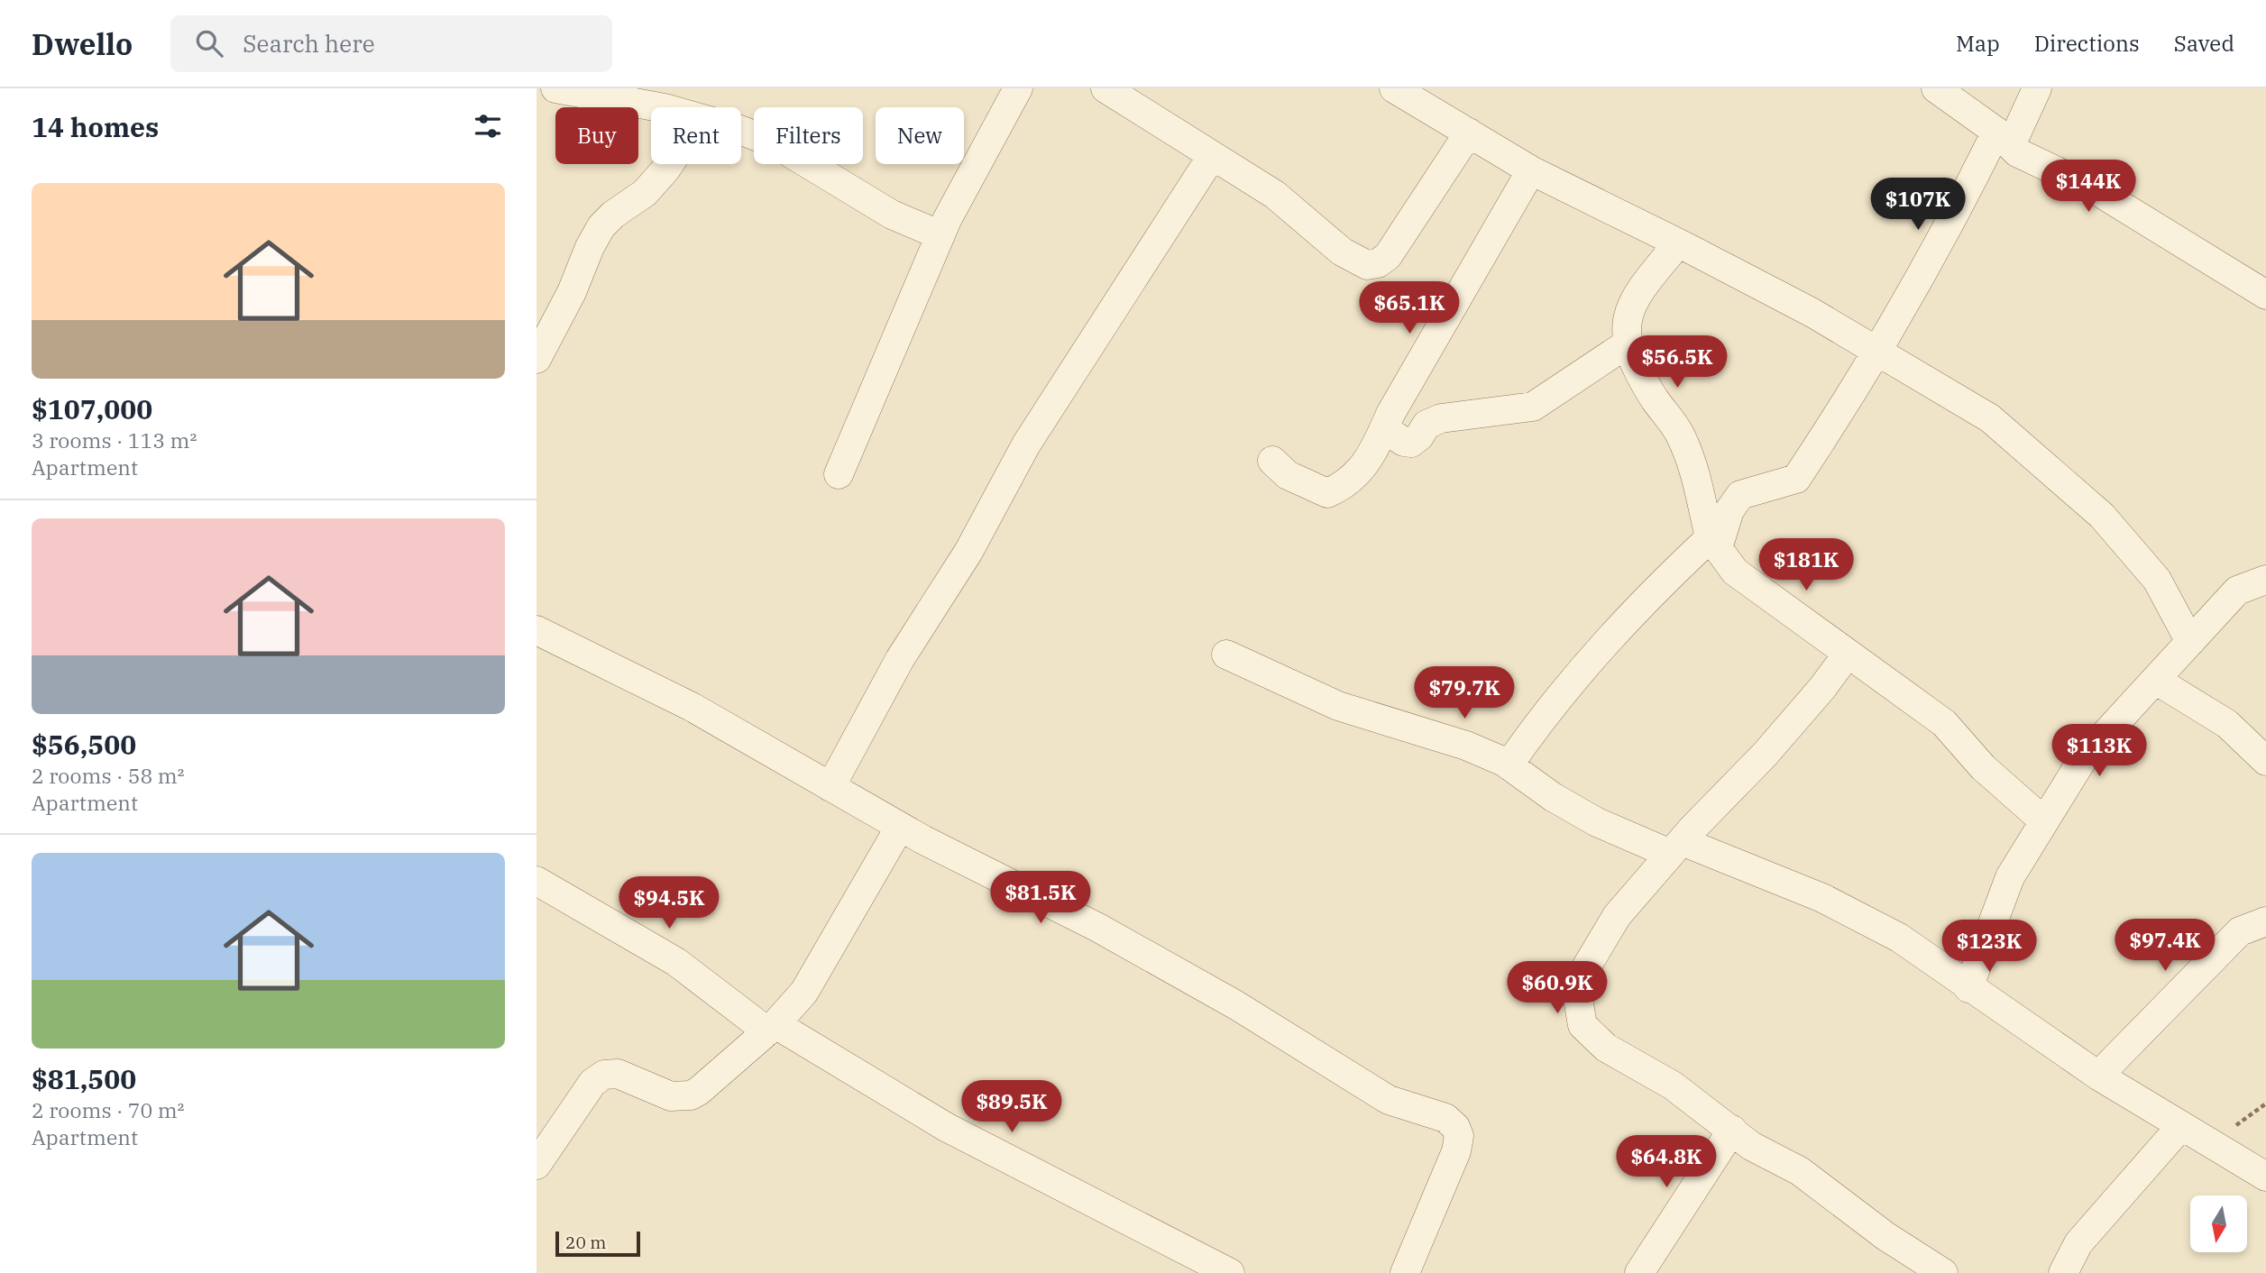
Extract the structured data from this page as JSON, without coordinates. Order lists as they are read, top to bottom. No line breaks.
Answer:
{"scale_bar":"20 m","north":"bottom","page":{"header":"Dwello","search":"Search here","nav":["Map","Directions","Saved"],"heading":"14 homes","chip":["Buy","Rent","Filters","New"],"price":["$144K","$107K","$65.1K","$56.5K","$181K","$79.7K","$113K","$81.5K","$94.5K","$97.4K","$123K","$60.9K","$89.5K","$64.8K"],"list":[{"name":"$107,000","note":"3 rooms · 113 m² · Apartment"},{"name":"$56,500","note":"2 rooms · 58 m² · Apartment"},{"name":"$81,500","note":"2 rooms · 70 m² · Apartment"}],"scale":"20 m"}}
